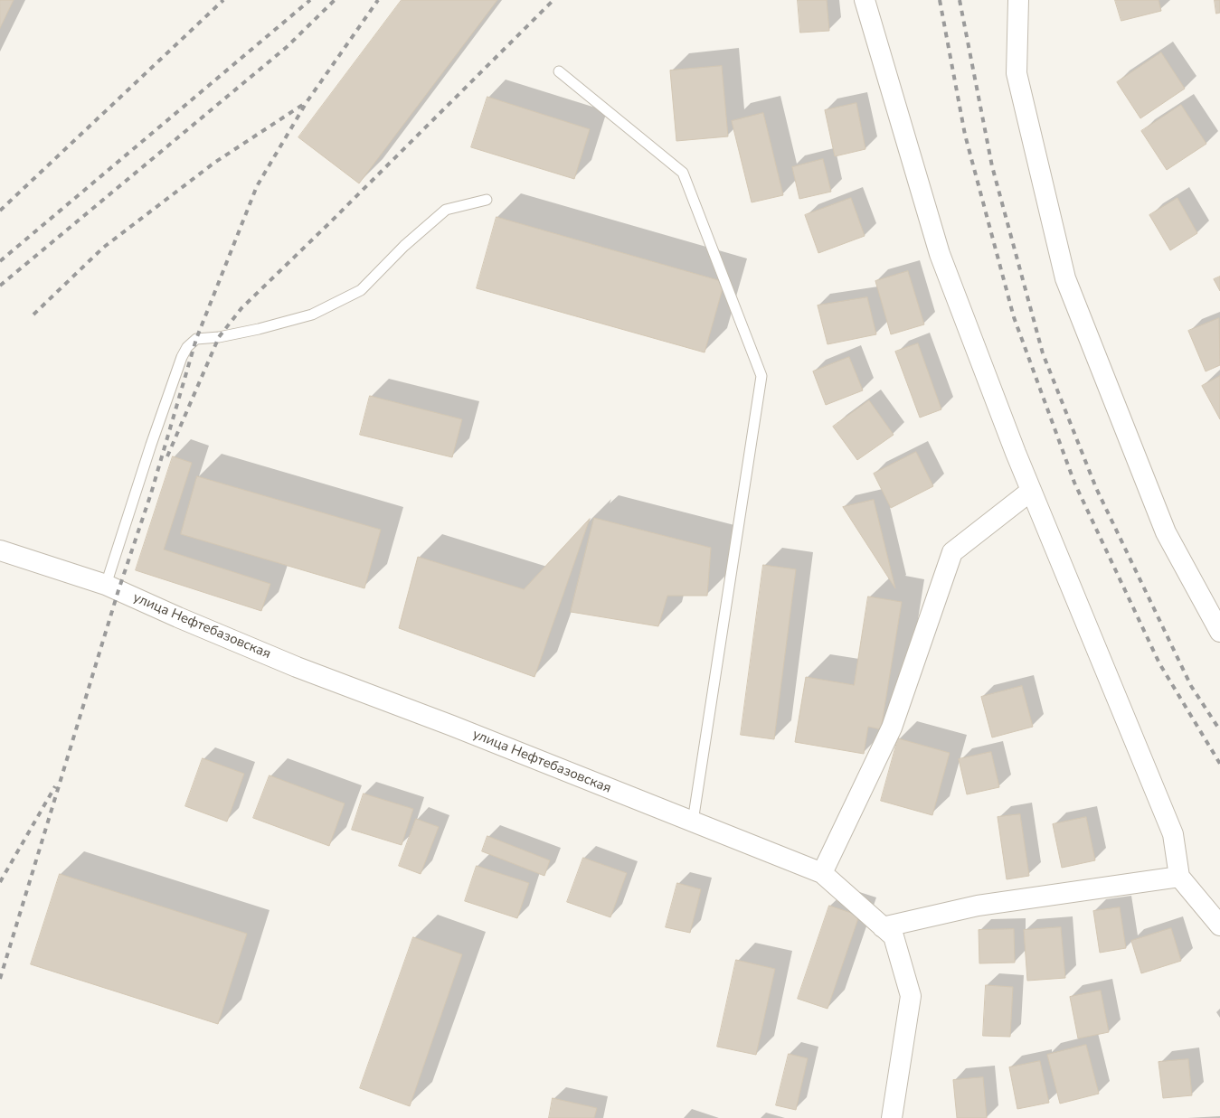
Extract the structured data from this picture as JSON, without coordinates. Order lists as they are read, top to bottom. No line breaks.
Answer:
{"streets":{"street":["улица Нефтебазовская"]}}
